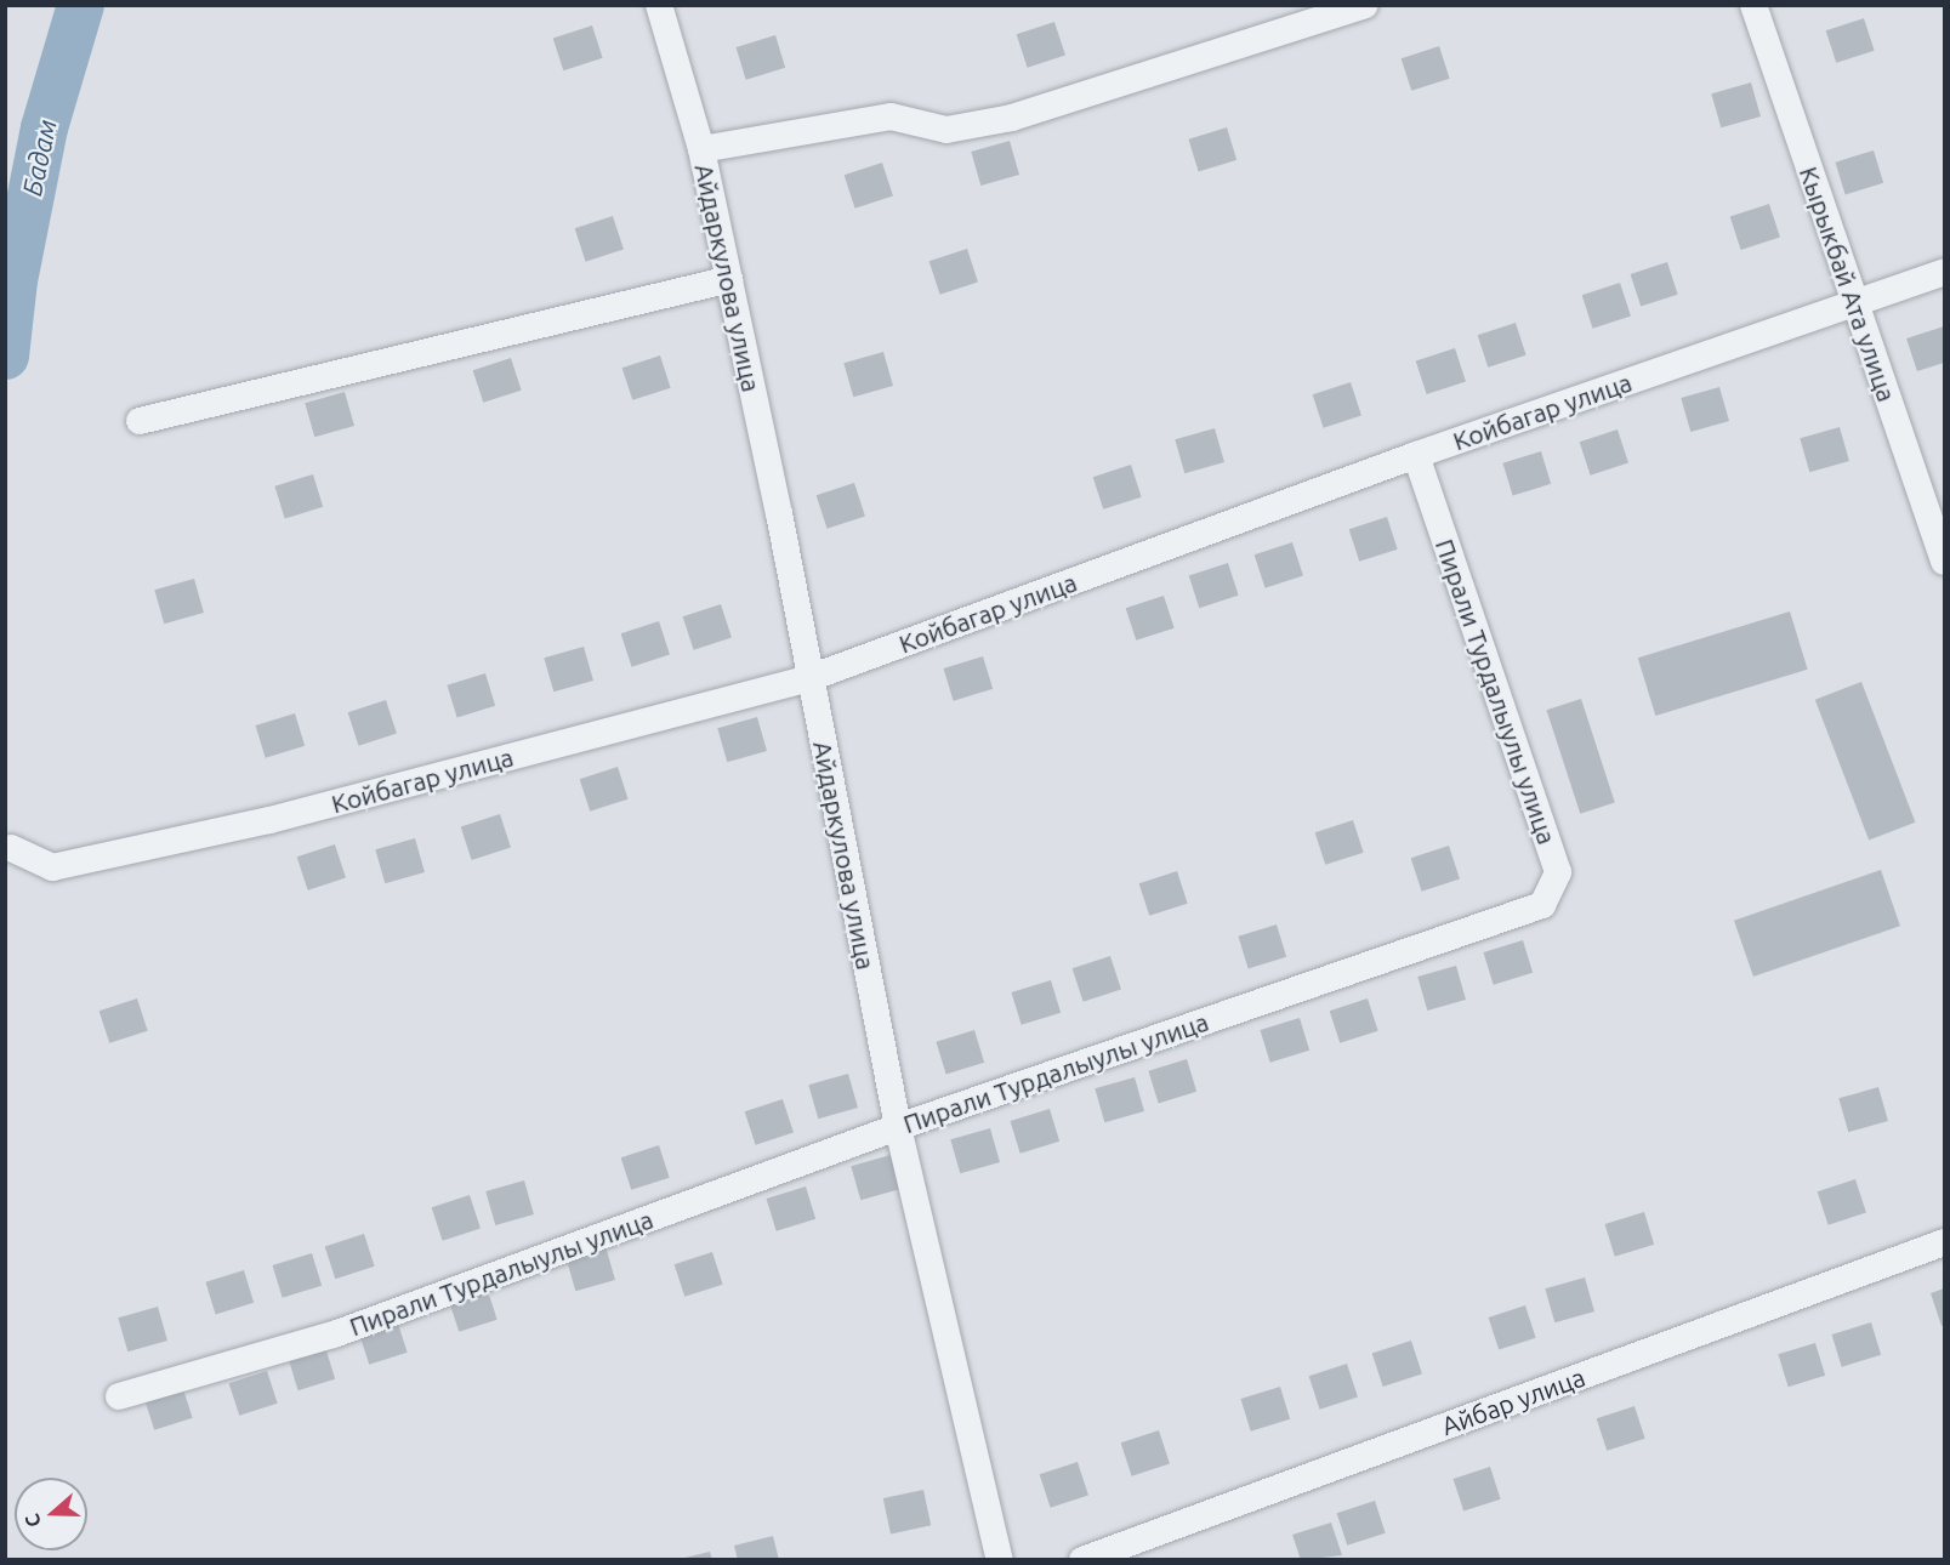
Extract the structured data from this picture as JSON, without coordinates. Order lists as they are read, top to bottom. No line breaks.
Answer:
{"streets":{"street":["Айдаркулова улица","Кырыкбай Ата улица","Койбагар улица","Пирали Турдалыулы улица","Айбар улица"]},"crossings":[["Айдаркулова улица","Койбагар улица"],["Айдаркулова улица","Пирали Турдалыулы улица"],["Кырыкбай Ата улица","Койбагар улица"],["Койбагар улица","Пирали Турдалыулы улица"]],"water":["Бадам"],"north":"left"}
